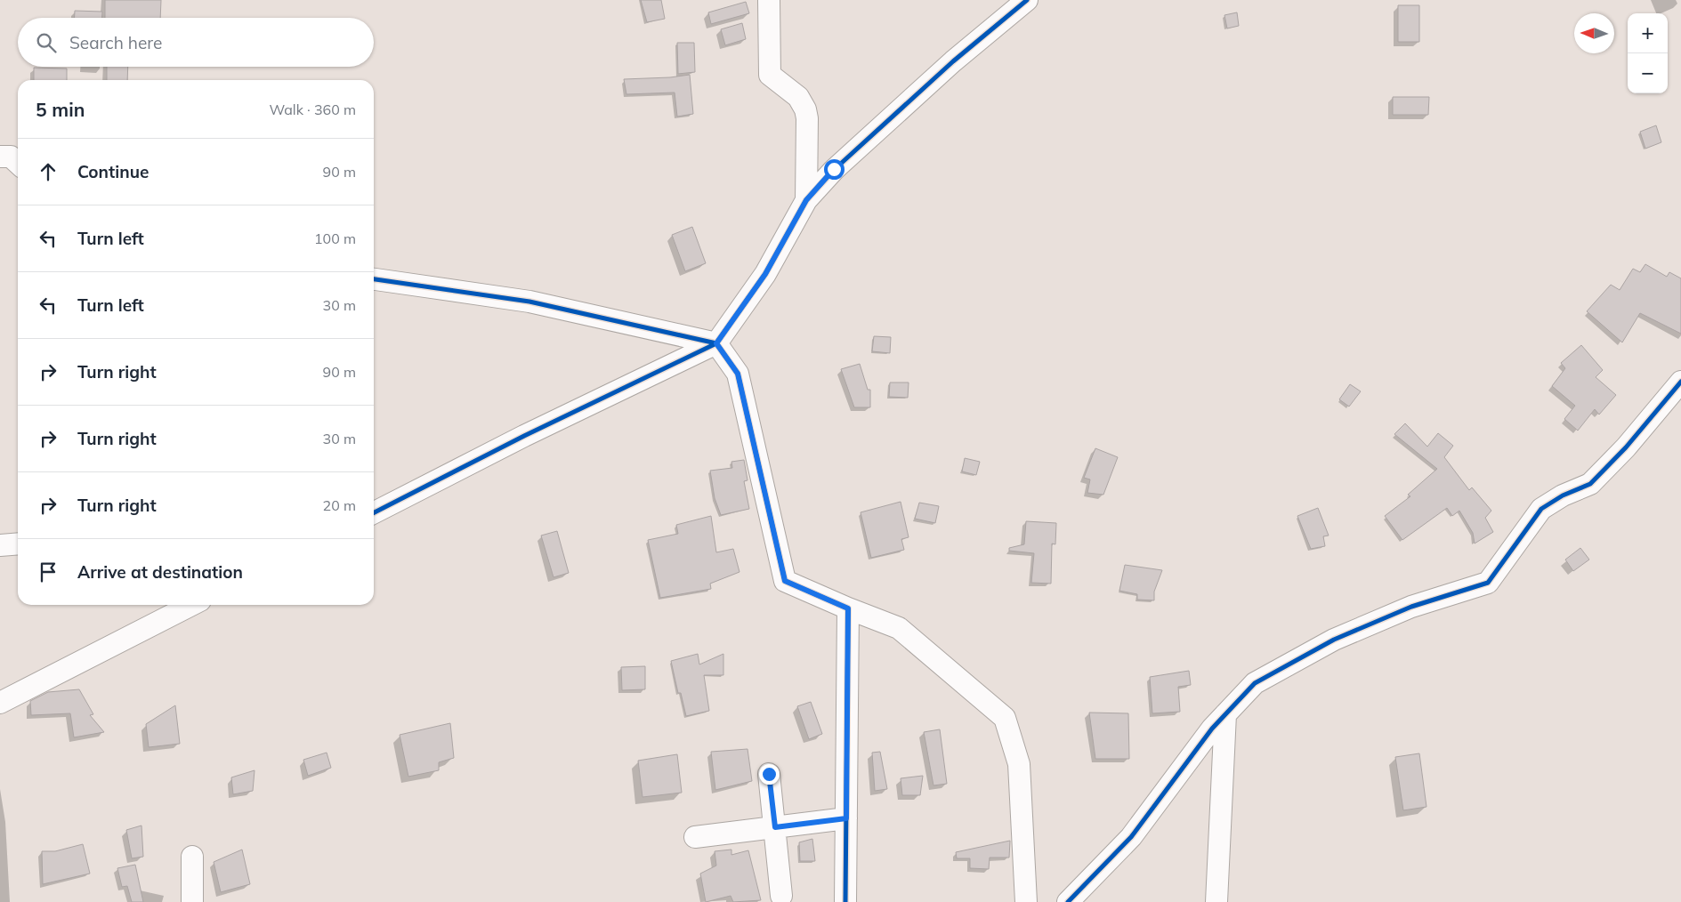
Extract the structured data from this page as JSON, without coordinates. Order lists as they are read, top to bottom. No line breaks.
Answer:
{"north":"left","page":{"map_buttons":["+","−"],"search":"Search here","heading":["5 min","Walk · 360 m"],"list":[["Continue","90 m"],["Turn left","100 m"],["Turn left","30 m"],["Turn right","90 m"],["Turn right","30 m"],["Turn right","20 m"],"Arrive at destination"]}}
